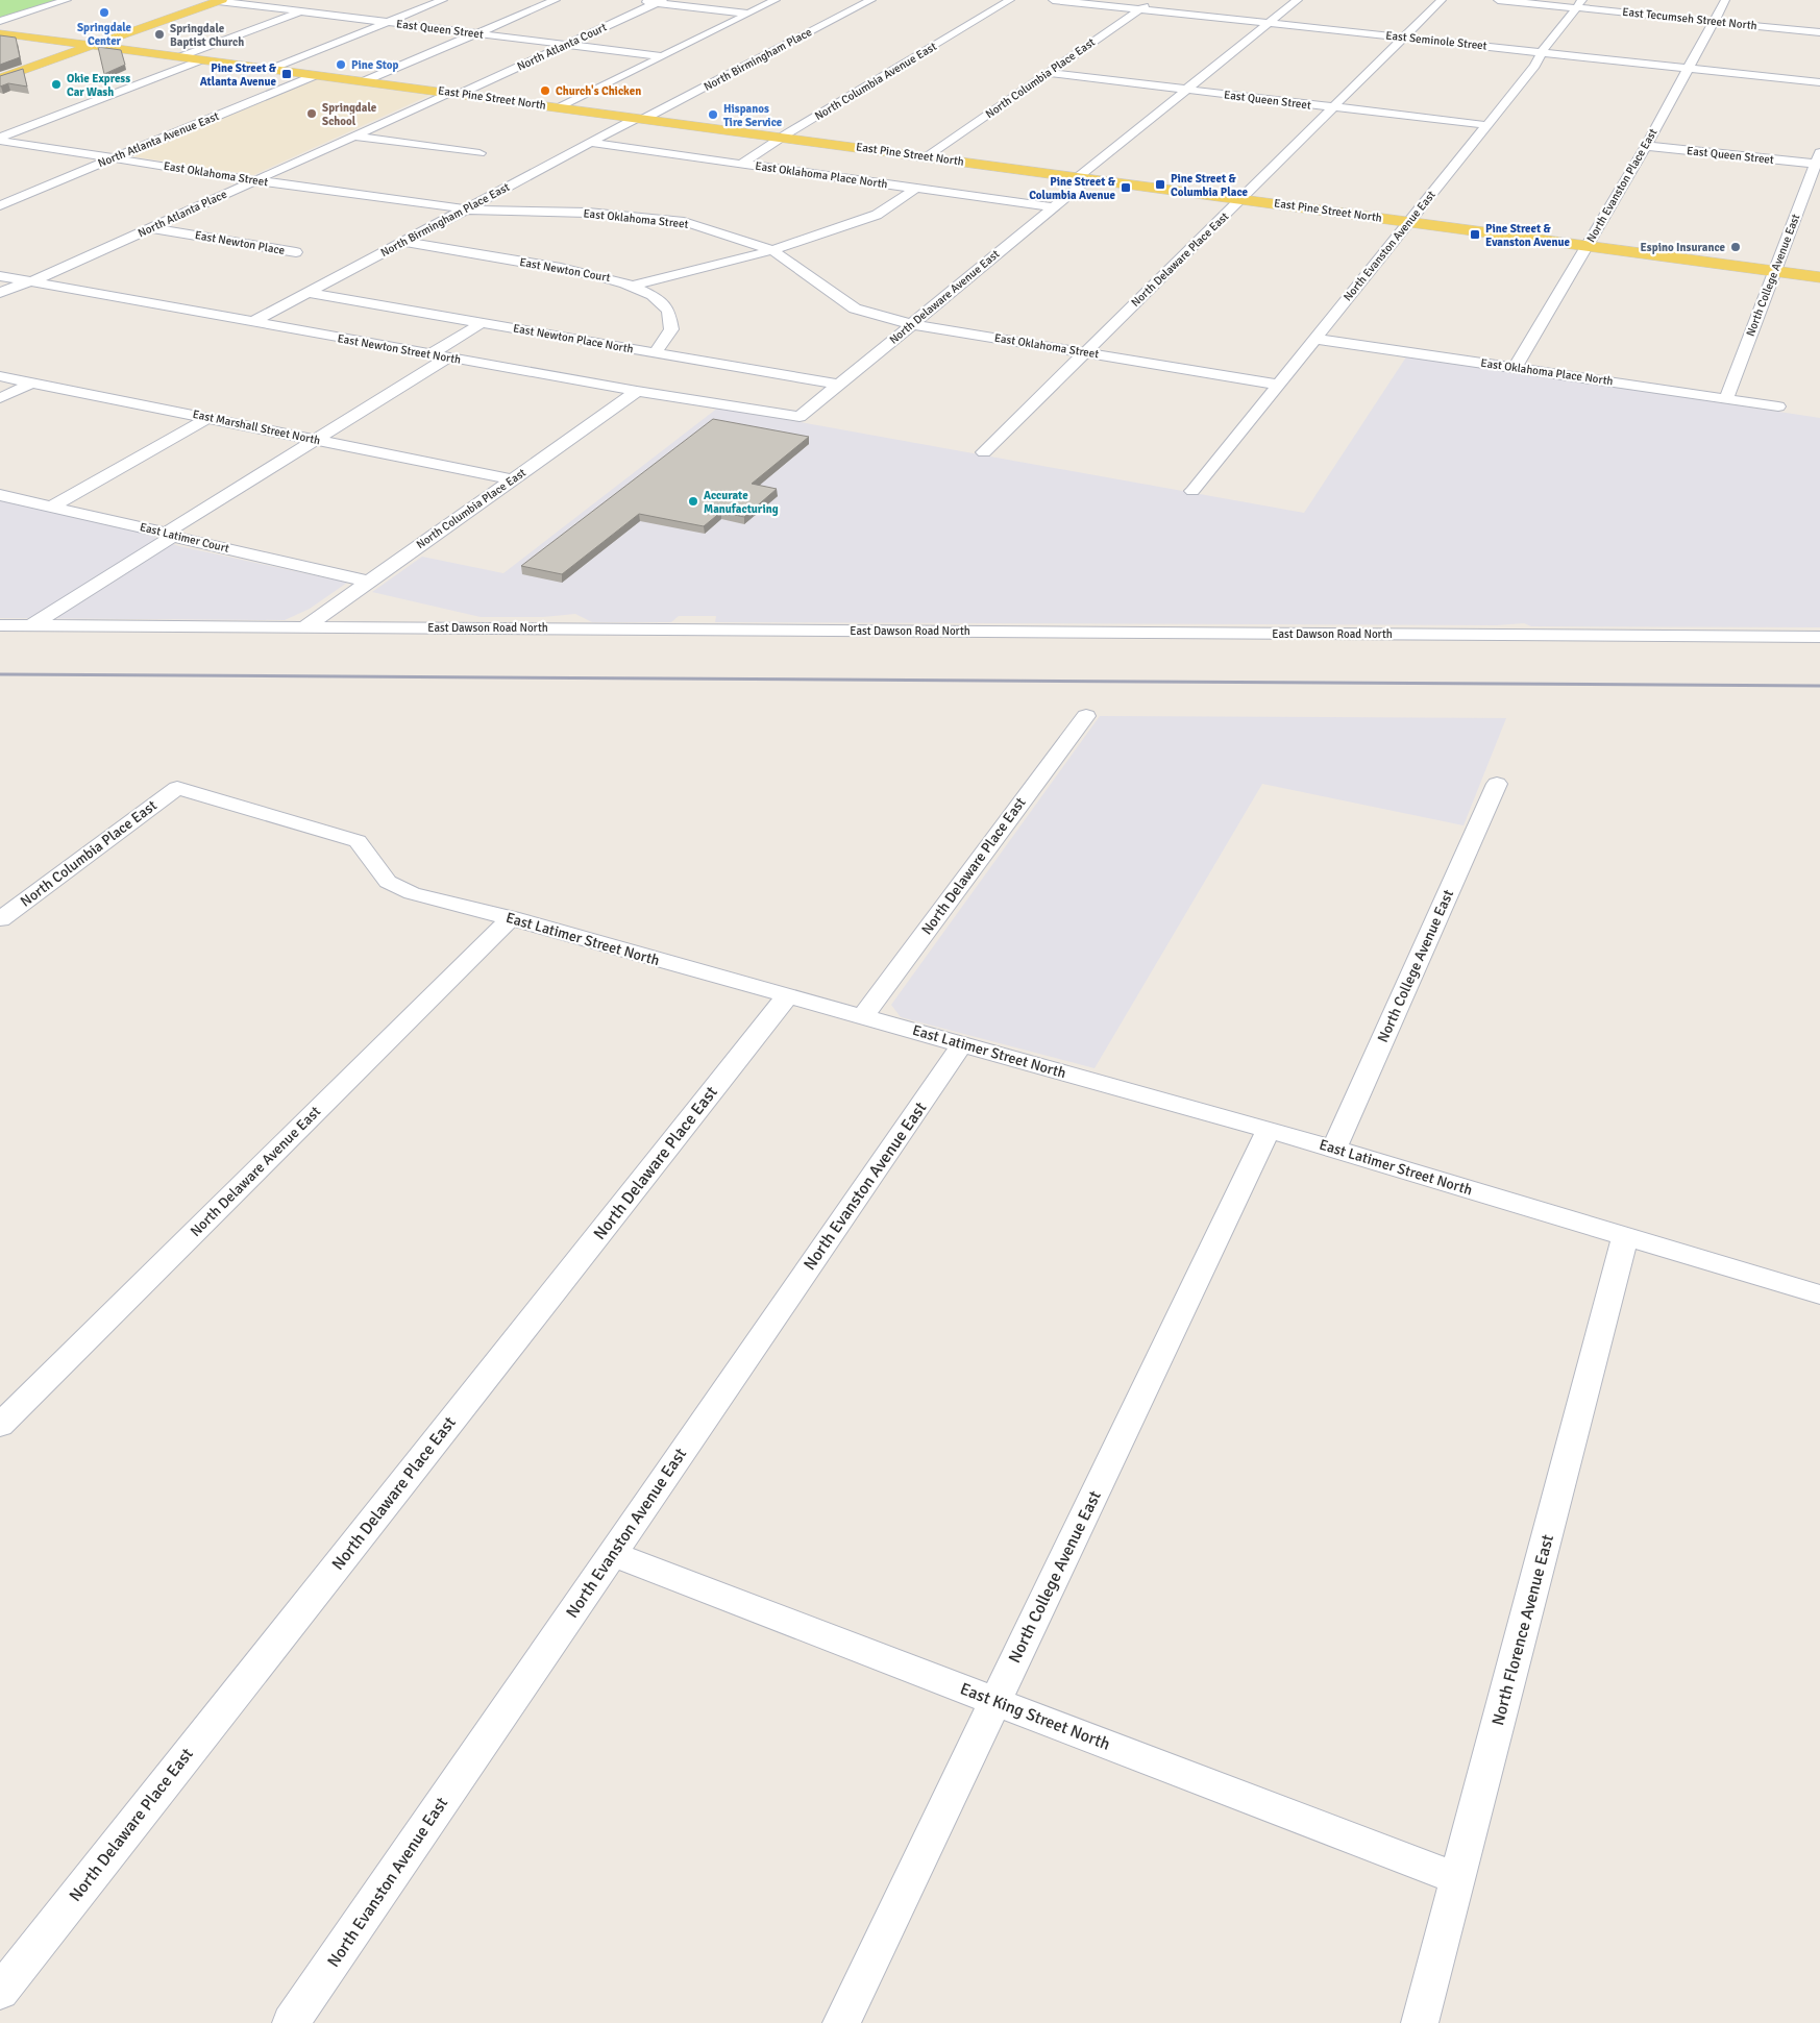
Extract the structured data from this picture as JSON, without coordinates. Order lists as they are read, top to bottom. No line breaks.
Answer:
{"streets":{"main road":["East Pine Street North"],"street":["East Tecumseh Street North","East Queen Street","East Seminole Street","North Atlanta Court","North Birmingham Place","North Columbia Place East","North Columbia Avenue East","North Atlanta Avenue East","East Oklahoma Street","East Oklahoma Place North","North Evanston Place East","North Atlanta Place","North Birmingham Place East","East Newton Place","North Evanston Avenue East","North Delaware Place East","East Newton Court","North College Avenue East","North Delaware Avenue East","East Newton Place North","East Newton Street North","East Marshall Street North","East Latimer Court","East Dawson Road North","East Latimer Street North","North Florence Avenue East","East King Street North"]},"crossings":[["East Tecumseh Street North","North Evanston Place East"],["East Tecumseh Street North","North Evanston Avenue East"],["East Queen Street","North Atlanta Court"],["East Queen Street","North Columbia Place East"],["East Queen Street","North Evanston Place East"],["East Queen Street","North Evanston Avenue East"],["East Queen Street","North Delaware Place East"],["East Queen Street","North College Avenue East"],["East Queen Street","North Delaware Avenue East"],["East Seminole Street","North Columbia Place East"],["East Seminole Street","North Evanston Place East"],["East Seminole Street","North Evanston Avenue East"],["East Seminole Street","North Delaware Place East"],["East Seminole Street","North Delaware Avenue East"],["North Atlanta Court","East Pine Street North"],["North Atlanta Court","North Atlanta Place"],["North Birmingham Place","East Pine Street North"],["North Birmingham Place","North Birmingham Place East"],["North Columbia Place East","East Pine Street North"],["North Columbia Place East","East Newton Street North"],["North Columbia Place East","East Marshall Street North"],["North Columbia Place East","East Latimer Court"],["North Columbia Place East","East Dawson Road North"],["North Columbia Place East","East Latimer Street North"],["North Columbia Avenue East","East Pine Street North"],["North Columbia Avenue East","East Oklahoma Place North"],["East Pine Street North","North Atlanta Avenue East"],["East Pine Street North","North Evanston Place East"],["East Pine Street North","North Atlanta Place"],["East Pine Street North","North Birmingham Place East"],["East Pine Street North","North Evanston Avenue East"],["East Pine Street North","North Delaware Place East"],["East Pine Street North","North College Avenue East"],["East Pine Street North","North Delaware Avenue East"],["North Atlanta Avenue East","East Oklahoma Street"],["East Oklahoma Street","North Atlanta Place"],["East Oklahoma Street","North Birmingham Place East"],["East Oklahoma Street","North Evanston Avenue East"],["East Oklahoma Street","North Delaware Place East"],["East Oklahoma Street","North Delaware Avenue East"],["East Oklahoma Place North","North Evanston Place East"],["East Oklahoma Place North","North Birmingham Place East"],["East Oklahoma Place North","North Evanston Avenue East"],["East Oklahoma Place North","North College Avenue East"],["East Oklahoma Place North","North Delaware Avenue East"],["North Atlanta Place","East Newton Place"],["North Atlanta Place","East Newton Street North"],["North Birmingham Place East","East Newton Court"],["North Birmingham Place East","East Newton Place North"],["North Birmingham Place East","East Newton Street North"],["North Evanston Avenue East","East Latimer Street North"],["North Evanston Avenue East","East King Street North"],["North Delaware Place East","East Latimer Street North"],["East Newton Court","East Newton Place North"],["North College Avenue East","East Latimer Street North"],["North College Avenue East","East King Street North"],["North Delaware Avenue East","East Newton Place North"],["North Delaware Avenue East","East Newton Street North"],["North Delaware Avenue East","East Latimer Street North"],["East Latimer Street North","North Florence Avenue East"],["North Florence Avenue East","East King Street North"]],"places":{"other":["Springdale Center","Springdale Baptist Church","Pine Stop","Okie Express Car Wash","Church's Chicken","Springdale School","Hispanos Tire Service","Espino Insurance","Accurate Manufacturing"],"transit":["Pine Street & Atlanta Avenue","Pine Street & Columbia Place","Pine Street & Columbia Avenue","Pine Street & Evanston Avenue"]}}
